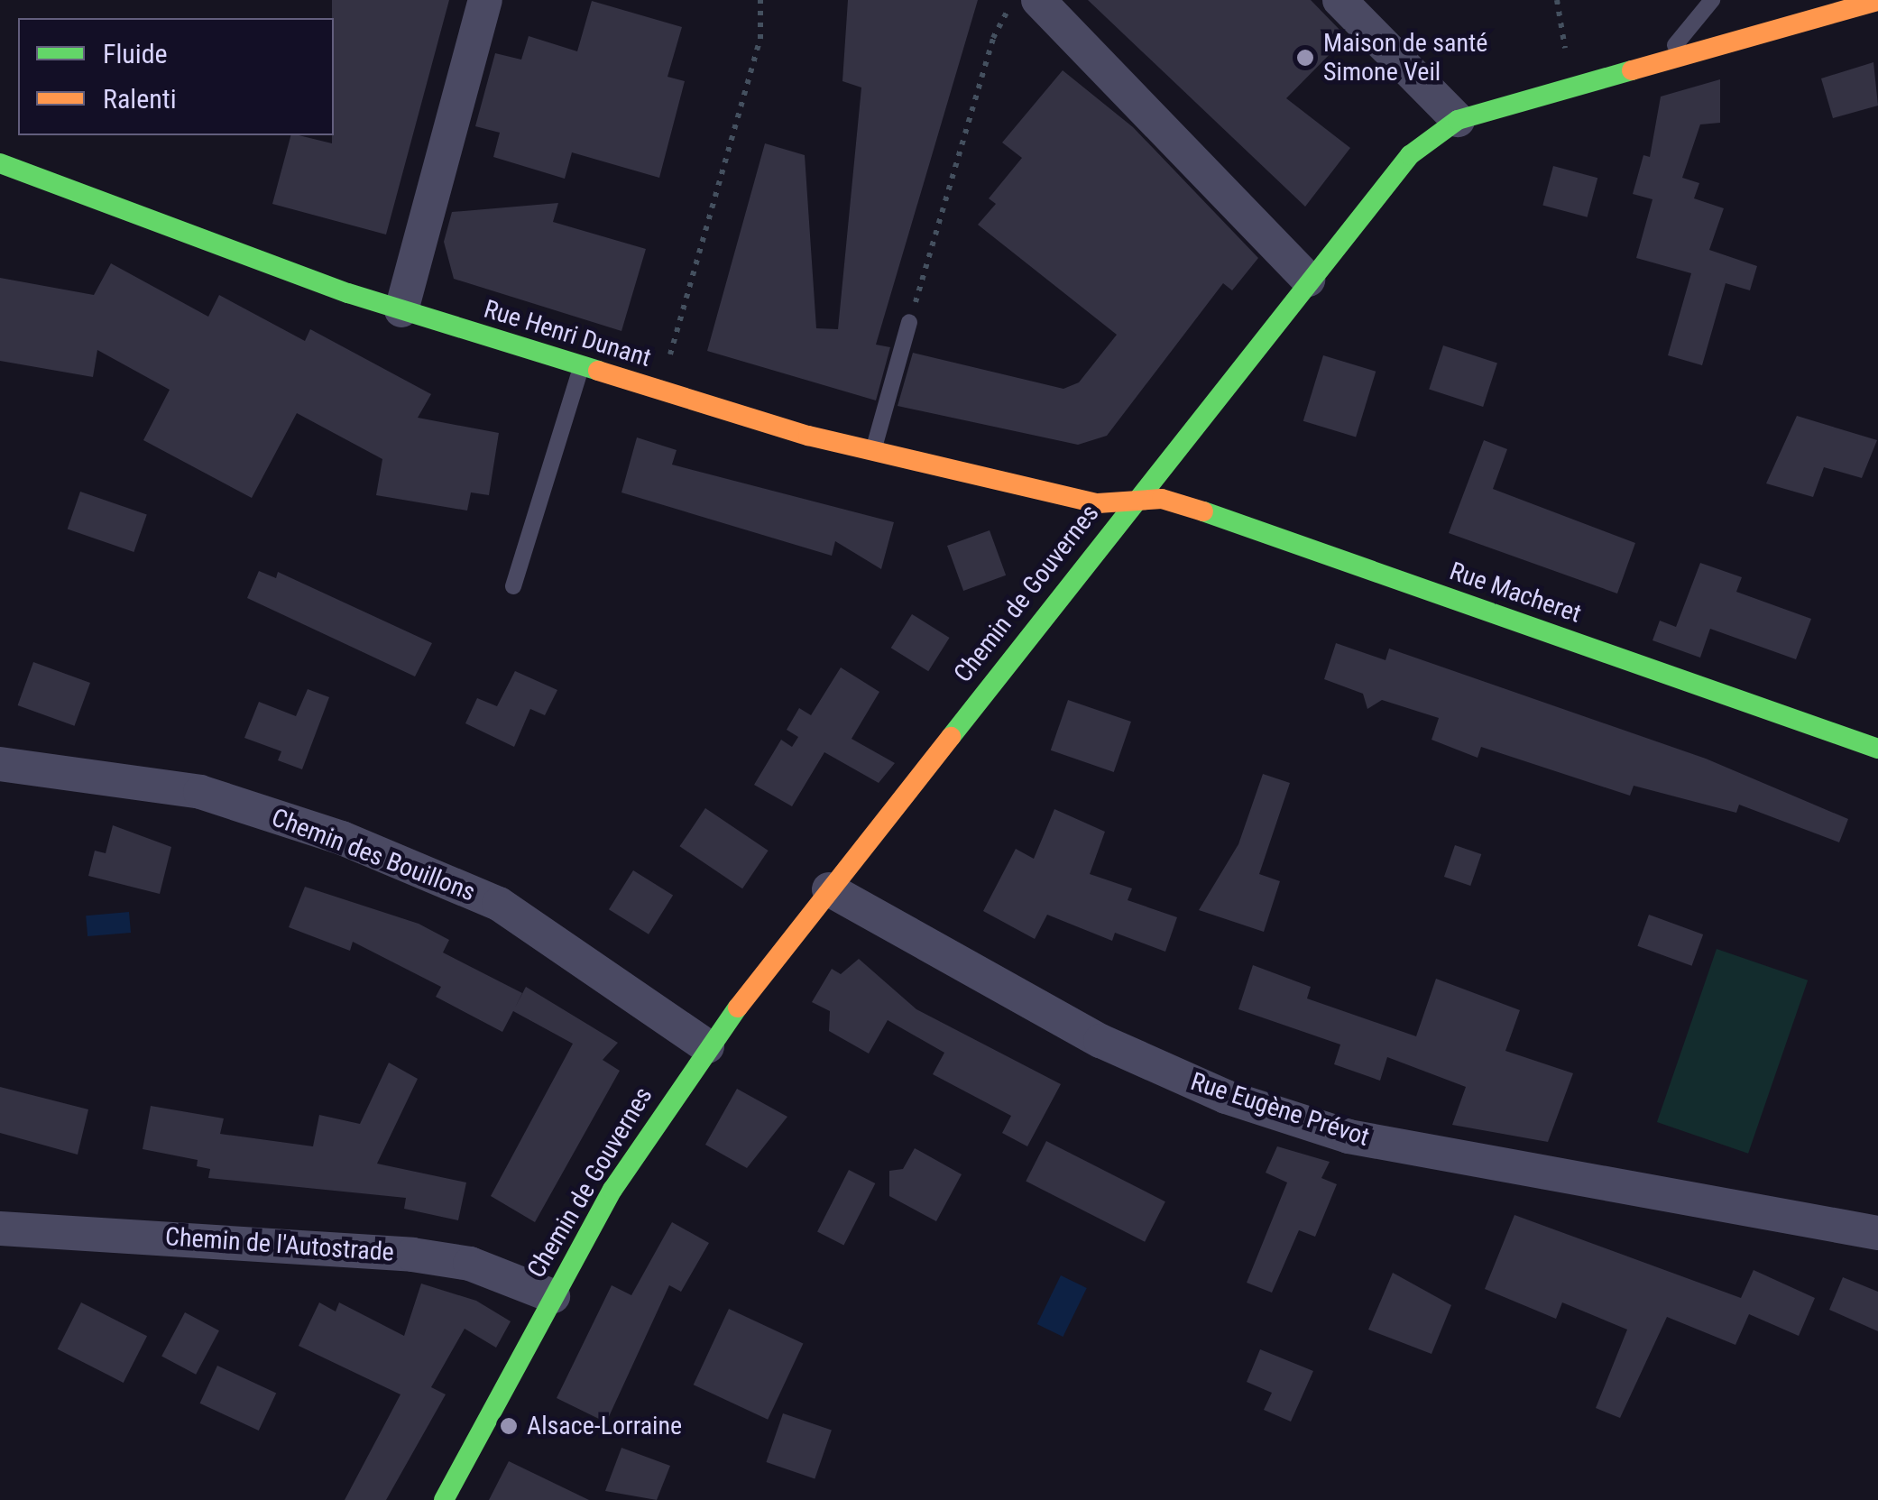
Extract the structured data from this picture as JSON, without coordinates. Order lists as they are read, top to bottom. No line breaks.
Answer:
{"streets":{"street":["Rue Henri Dunant","Rue Macheret","Chemin de Gouvernes","Chemin des Bouillons","Rue Eugène Prévot","Chemin de l'Autostrade"]},"crossings":[["Rue Henri Dunant","Rue Macheret"],["Rue Henri Dunant","Chemin de Gouvernes"],["Rue Macheret","Chemin de Gouvernes"],["Chemin de Gouvernes","Chemin des Bouillons"],["Chemin de Gouvernes","Rue Eugène Prévot"],["Chemin de Gouvernes","Chemin de l'Autostrade"]],"places":["Maison de santé Simone Veil","Alsace-Lorraine"],"legend":["Fluide","Ralenti"]}
